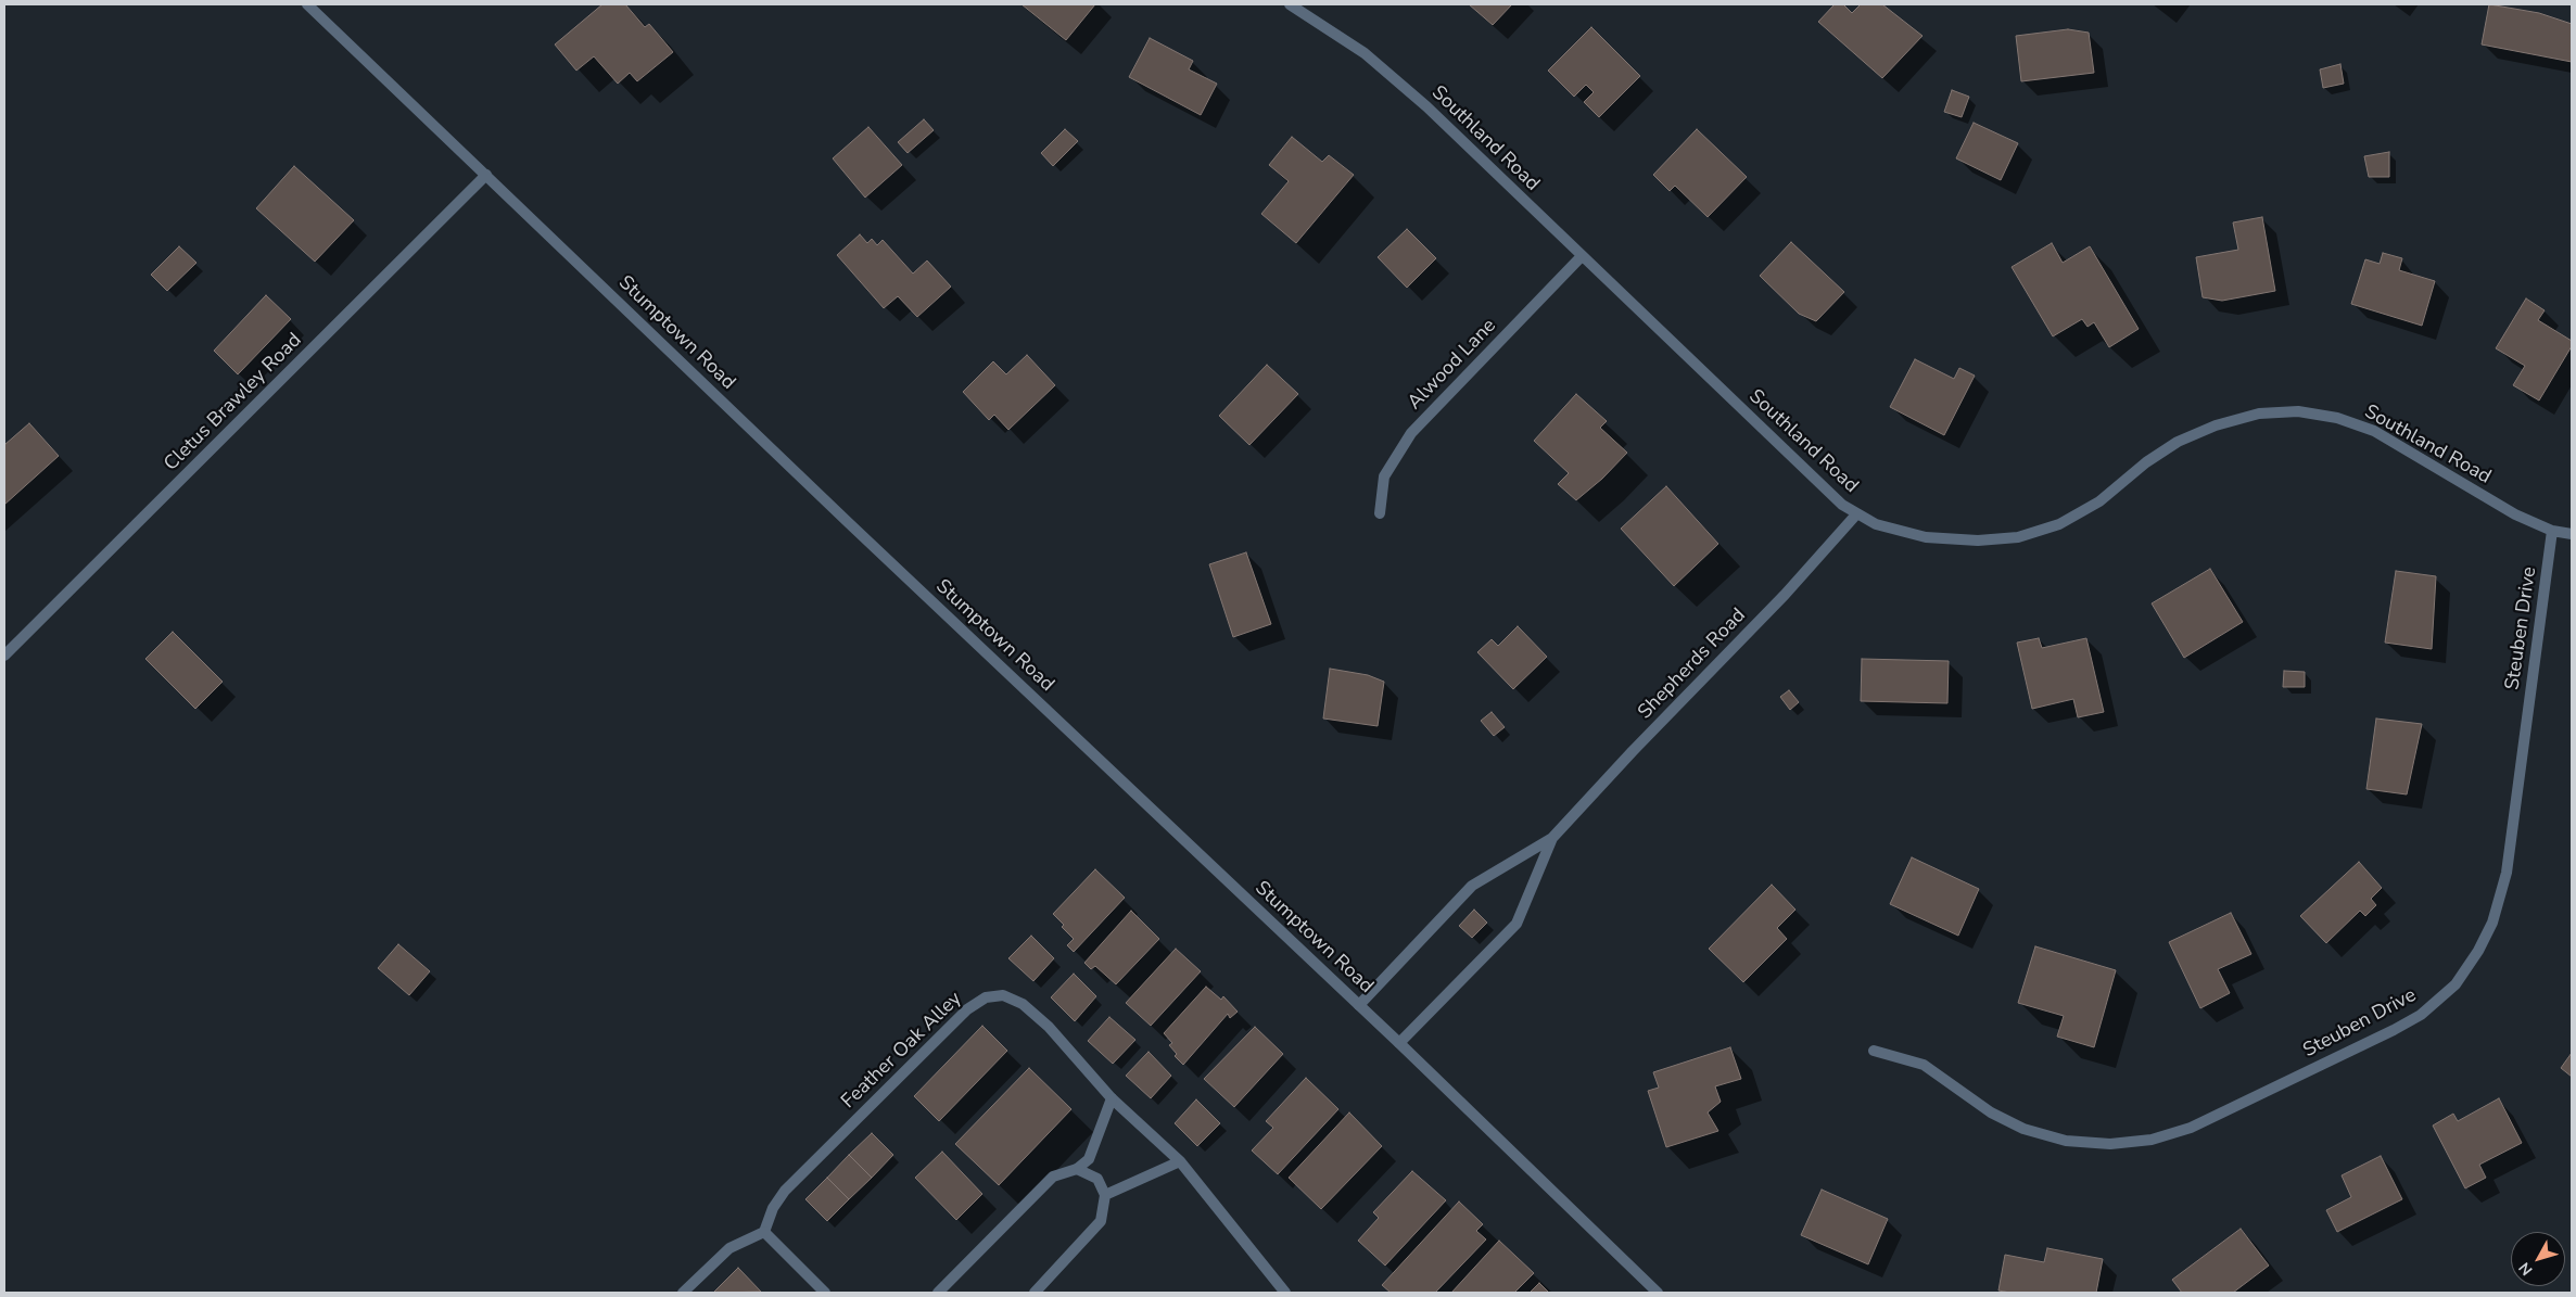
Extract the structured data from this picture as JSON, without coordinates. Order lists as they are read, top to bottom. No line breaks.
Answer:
{"streets":{"street":["Southland Road","Stumptown Road","Alwood Lane","Cletus Brawley Road","Steuben Drive","Shepherds Road","Feather Oak Alley"]},"crossings":[["Southland Road","Alwood Lane"],["Southland Road","Steuben Drive"],["Southland Road","Shepherds Road"],["Stumptown Road","Cletus Brawley Road"],["Stumptown Road","Shepherds Road"]],"north":"bottom left"}
